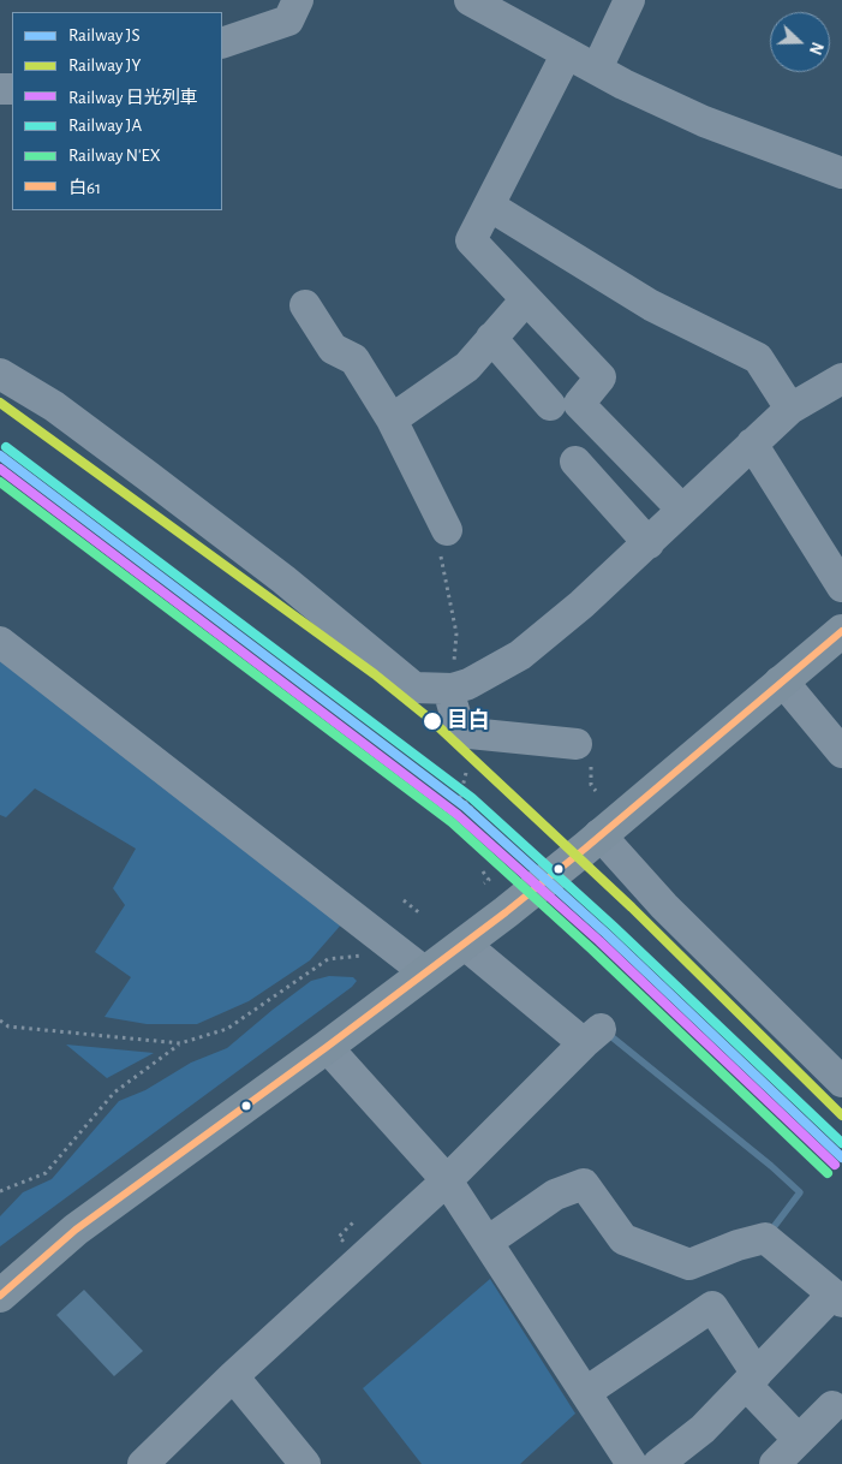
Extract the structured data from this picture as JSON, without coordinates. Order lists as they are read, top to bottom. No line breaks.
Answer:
{"places":["目白"],"lines":["rail line JY","rail line JA","rail line JS","rail line 日光列車","rail line N'EX","transit line 白61"],"legend":["Railway JS","Railway JY","Railway 日光列車","Railway JA","Railway N'EX","白61"],"north":"right"}
